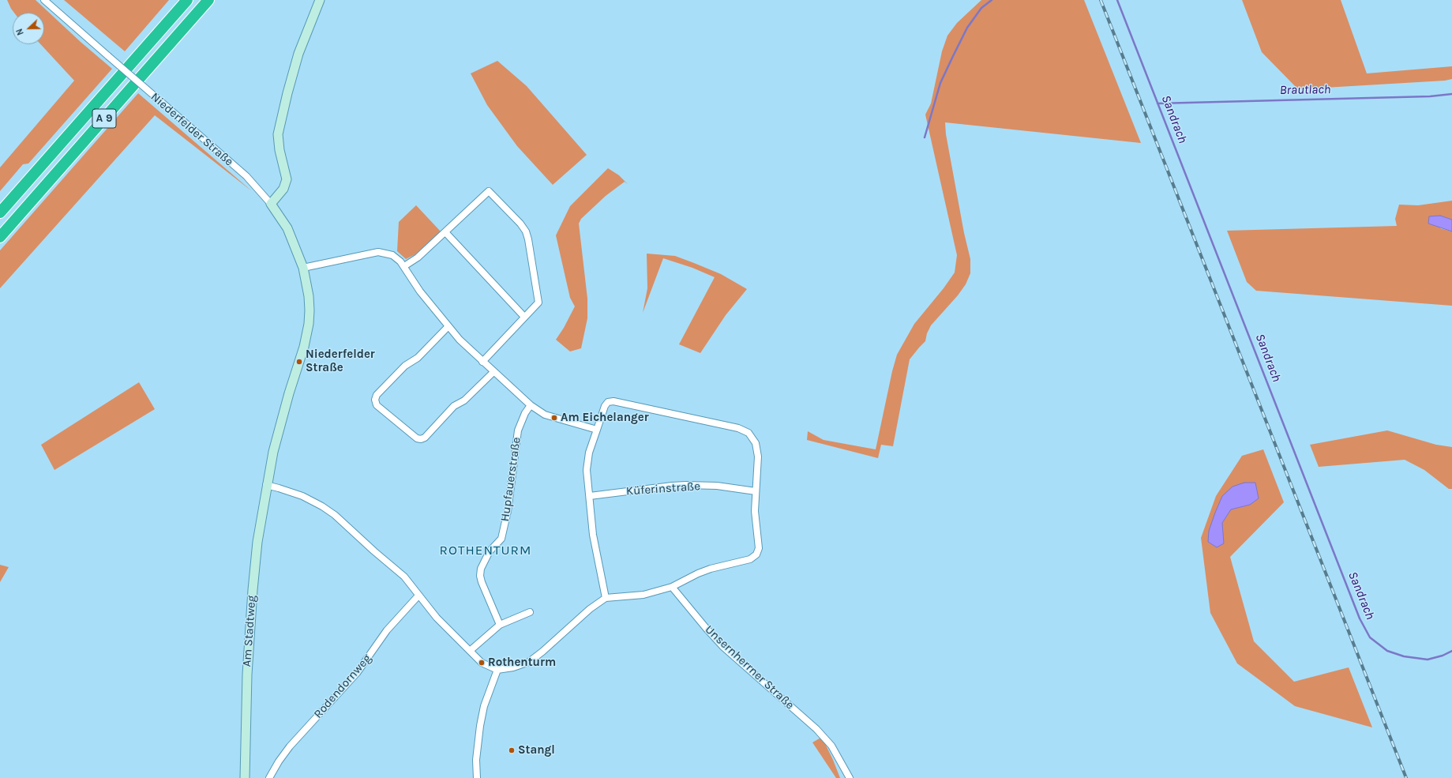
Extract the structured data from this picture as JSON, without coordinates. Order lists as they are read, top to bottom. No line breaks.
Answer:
{"streets":{"highway":["A 9"],"street":["Niederfelder Straße","Hupfauerstraße","Küferinstraße","Am Stadtweg","Unsernherrner Straße","Rodendornweg"]},"crossings":[["Niederfelder Straße","Am Stadtweg"]],"districts":["ROTHENTURM"],"water":["Brautlach","Sandrach"],"places":["Niederfelder Straße","Am Eichelanger","Rothenturm","Stangl"],"north":"left"}
